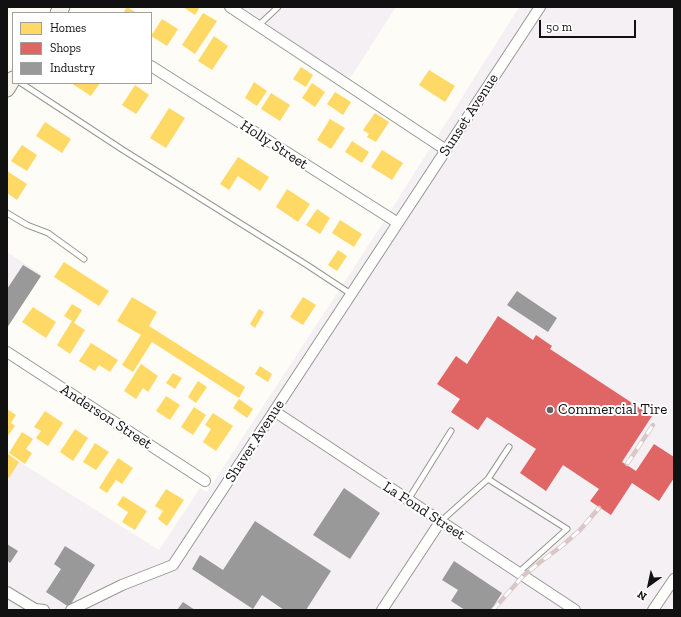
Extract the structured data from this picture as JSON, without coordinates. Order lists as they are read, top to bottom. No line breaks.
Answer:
{"streets":{"street":["Sunset Avenue","Holly Street","Anderson Street","Shaver Avenue","La Fond Street"]},"crossings":[["Sunset Avenue","Holly Street"],["Sunset Avenue","Shaver Avenue"],["Holly Street","Shaver Avenue"],["Shaver Avenue","La Fond Street"]],"places":["Commercial Tire"],"legend":["Homes","Shops","Industry"],"scale_bar":"50 m","north":"bottom left"}
